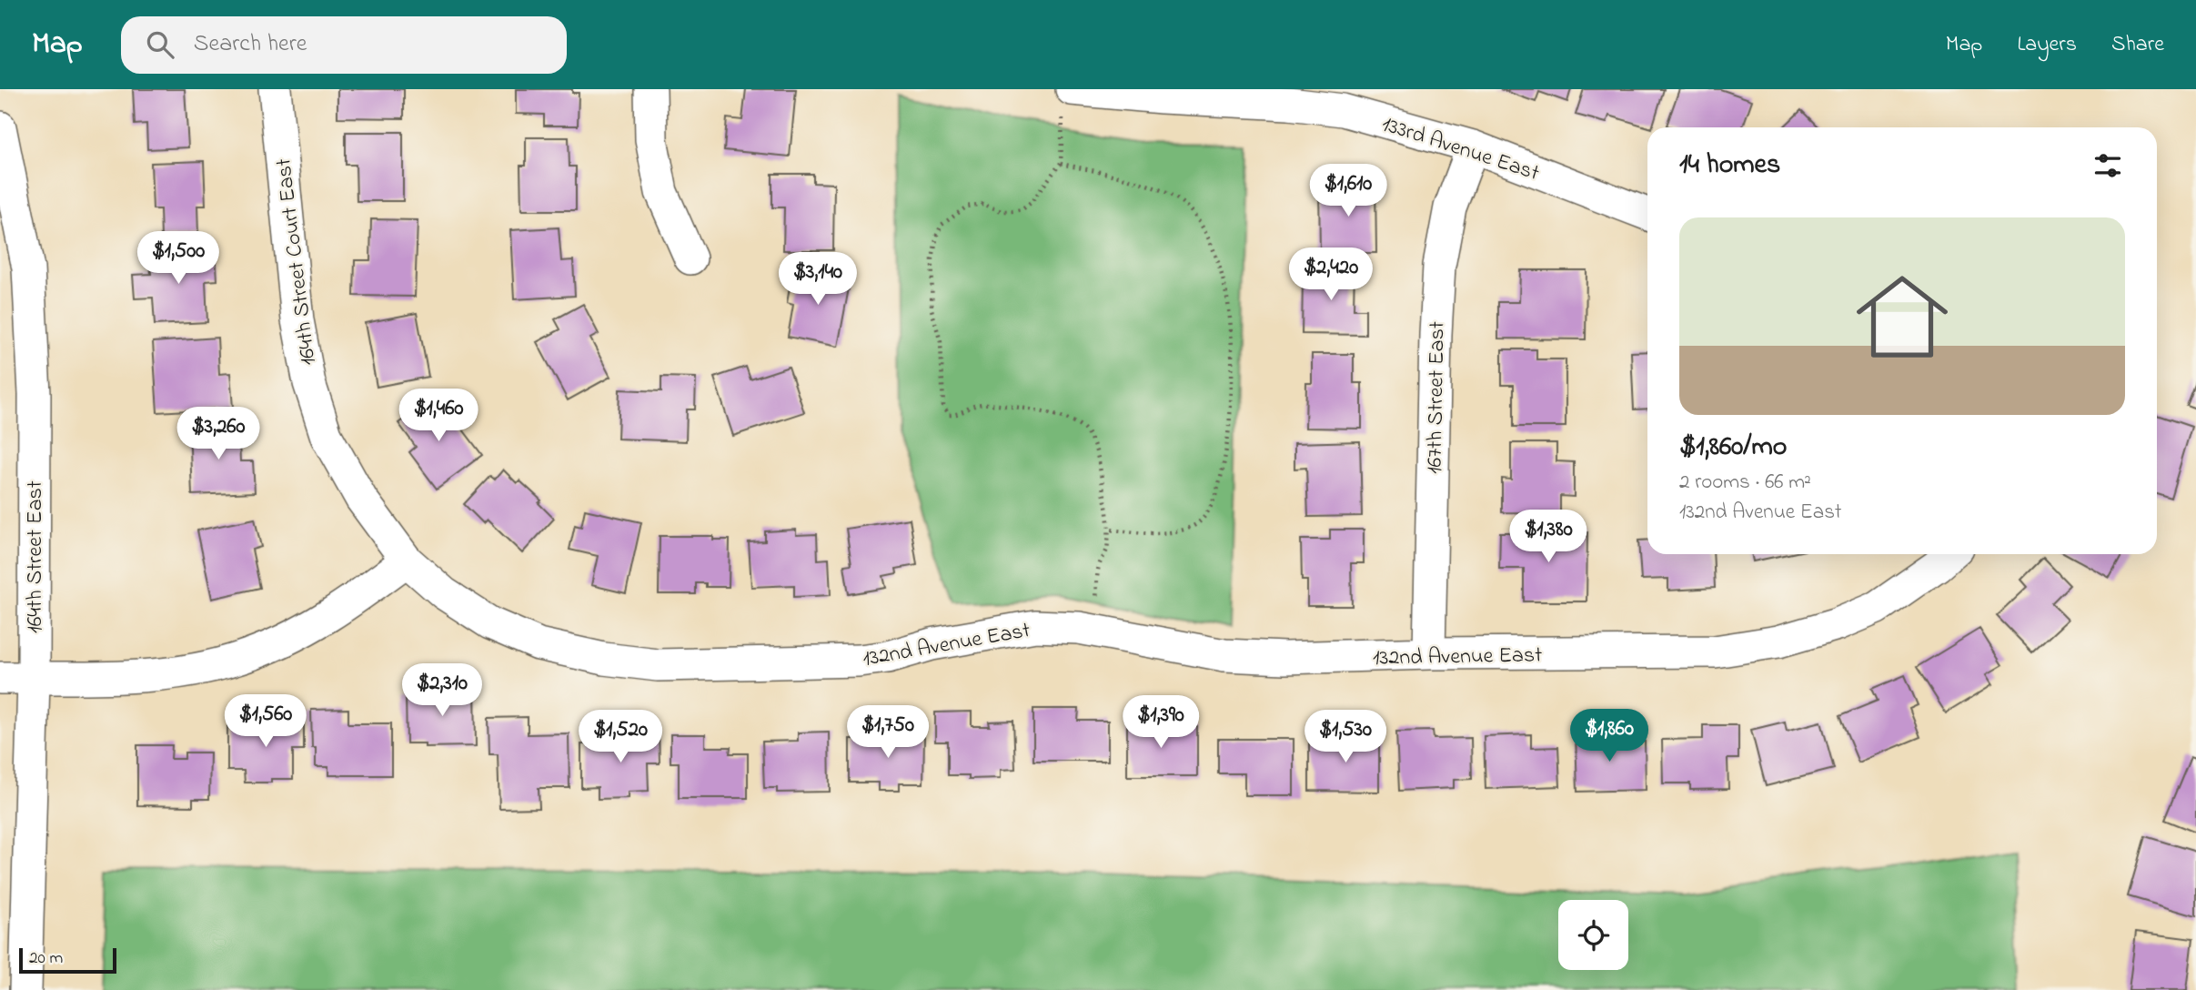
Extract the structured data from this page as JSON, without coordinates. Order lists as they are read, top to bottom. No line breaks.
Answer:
{"streets":{"street":["133rd Avenue East","164th Street Court East","167th Street East","164th Street East","132nd Avenue East"]},"crossings":[["133rd Avenue East","167th Street East"],["164th Street Court East","132nd Avenue East"],["167th Street East","132nd Avenue East"]],"scale_bar":"20 m","page":{"header":"Map","search":"Search here","nav":["Map","Layers","Share"],"heading":"14 homes","price":["$1,610","$1,500","$2,420","$3,140","$1,460","$3,260","$1,380","$2,310","$1,560","$1,390","$1,750","$1,860","$1,520","$1,530"],"list":[{"name":"$1,860/mo","note":"2 rooms · 66 m² · 132nd Avenue East"}],"scale":"20 m"}}
